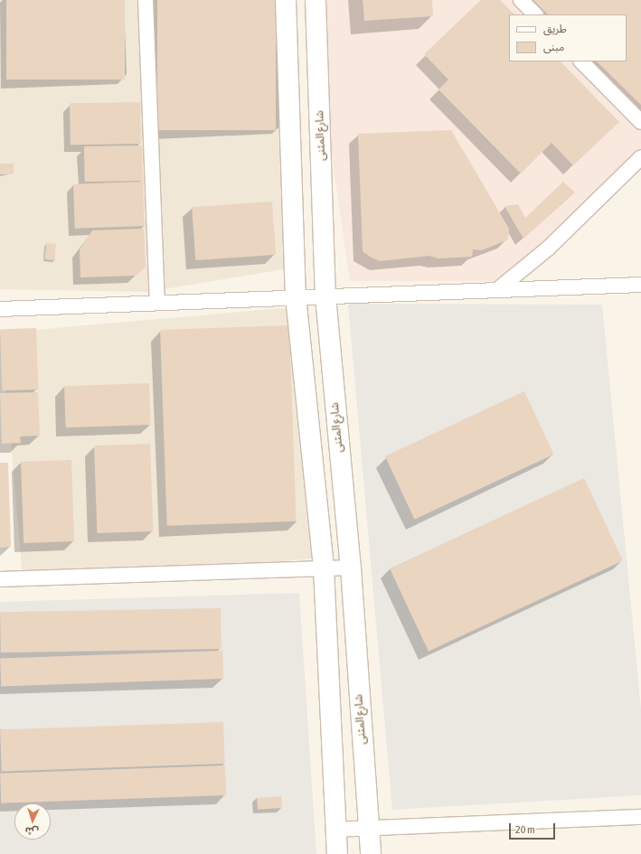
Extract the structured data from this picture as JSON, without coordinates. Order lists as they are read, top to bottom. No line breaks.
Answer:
{"streets":{"street":["شارع المثنى"]},"legend":["طريق","مبنى"],"scale_bar":"20 m","north":"bottom"}
